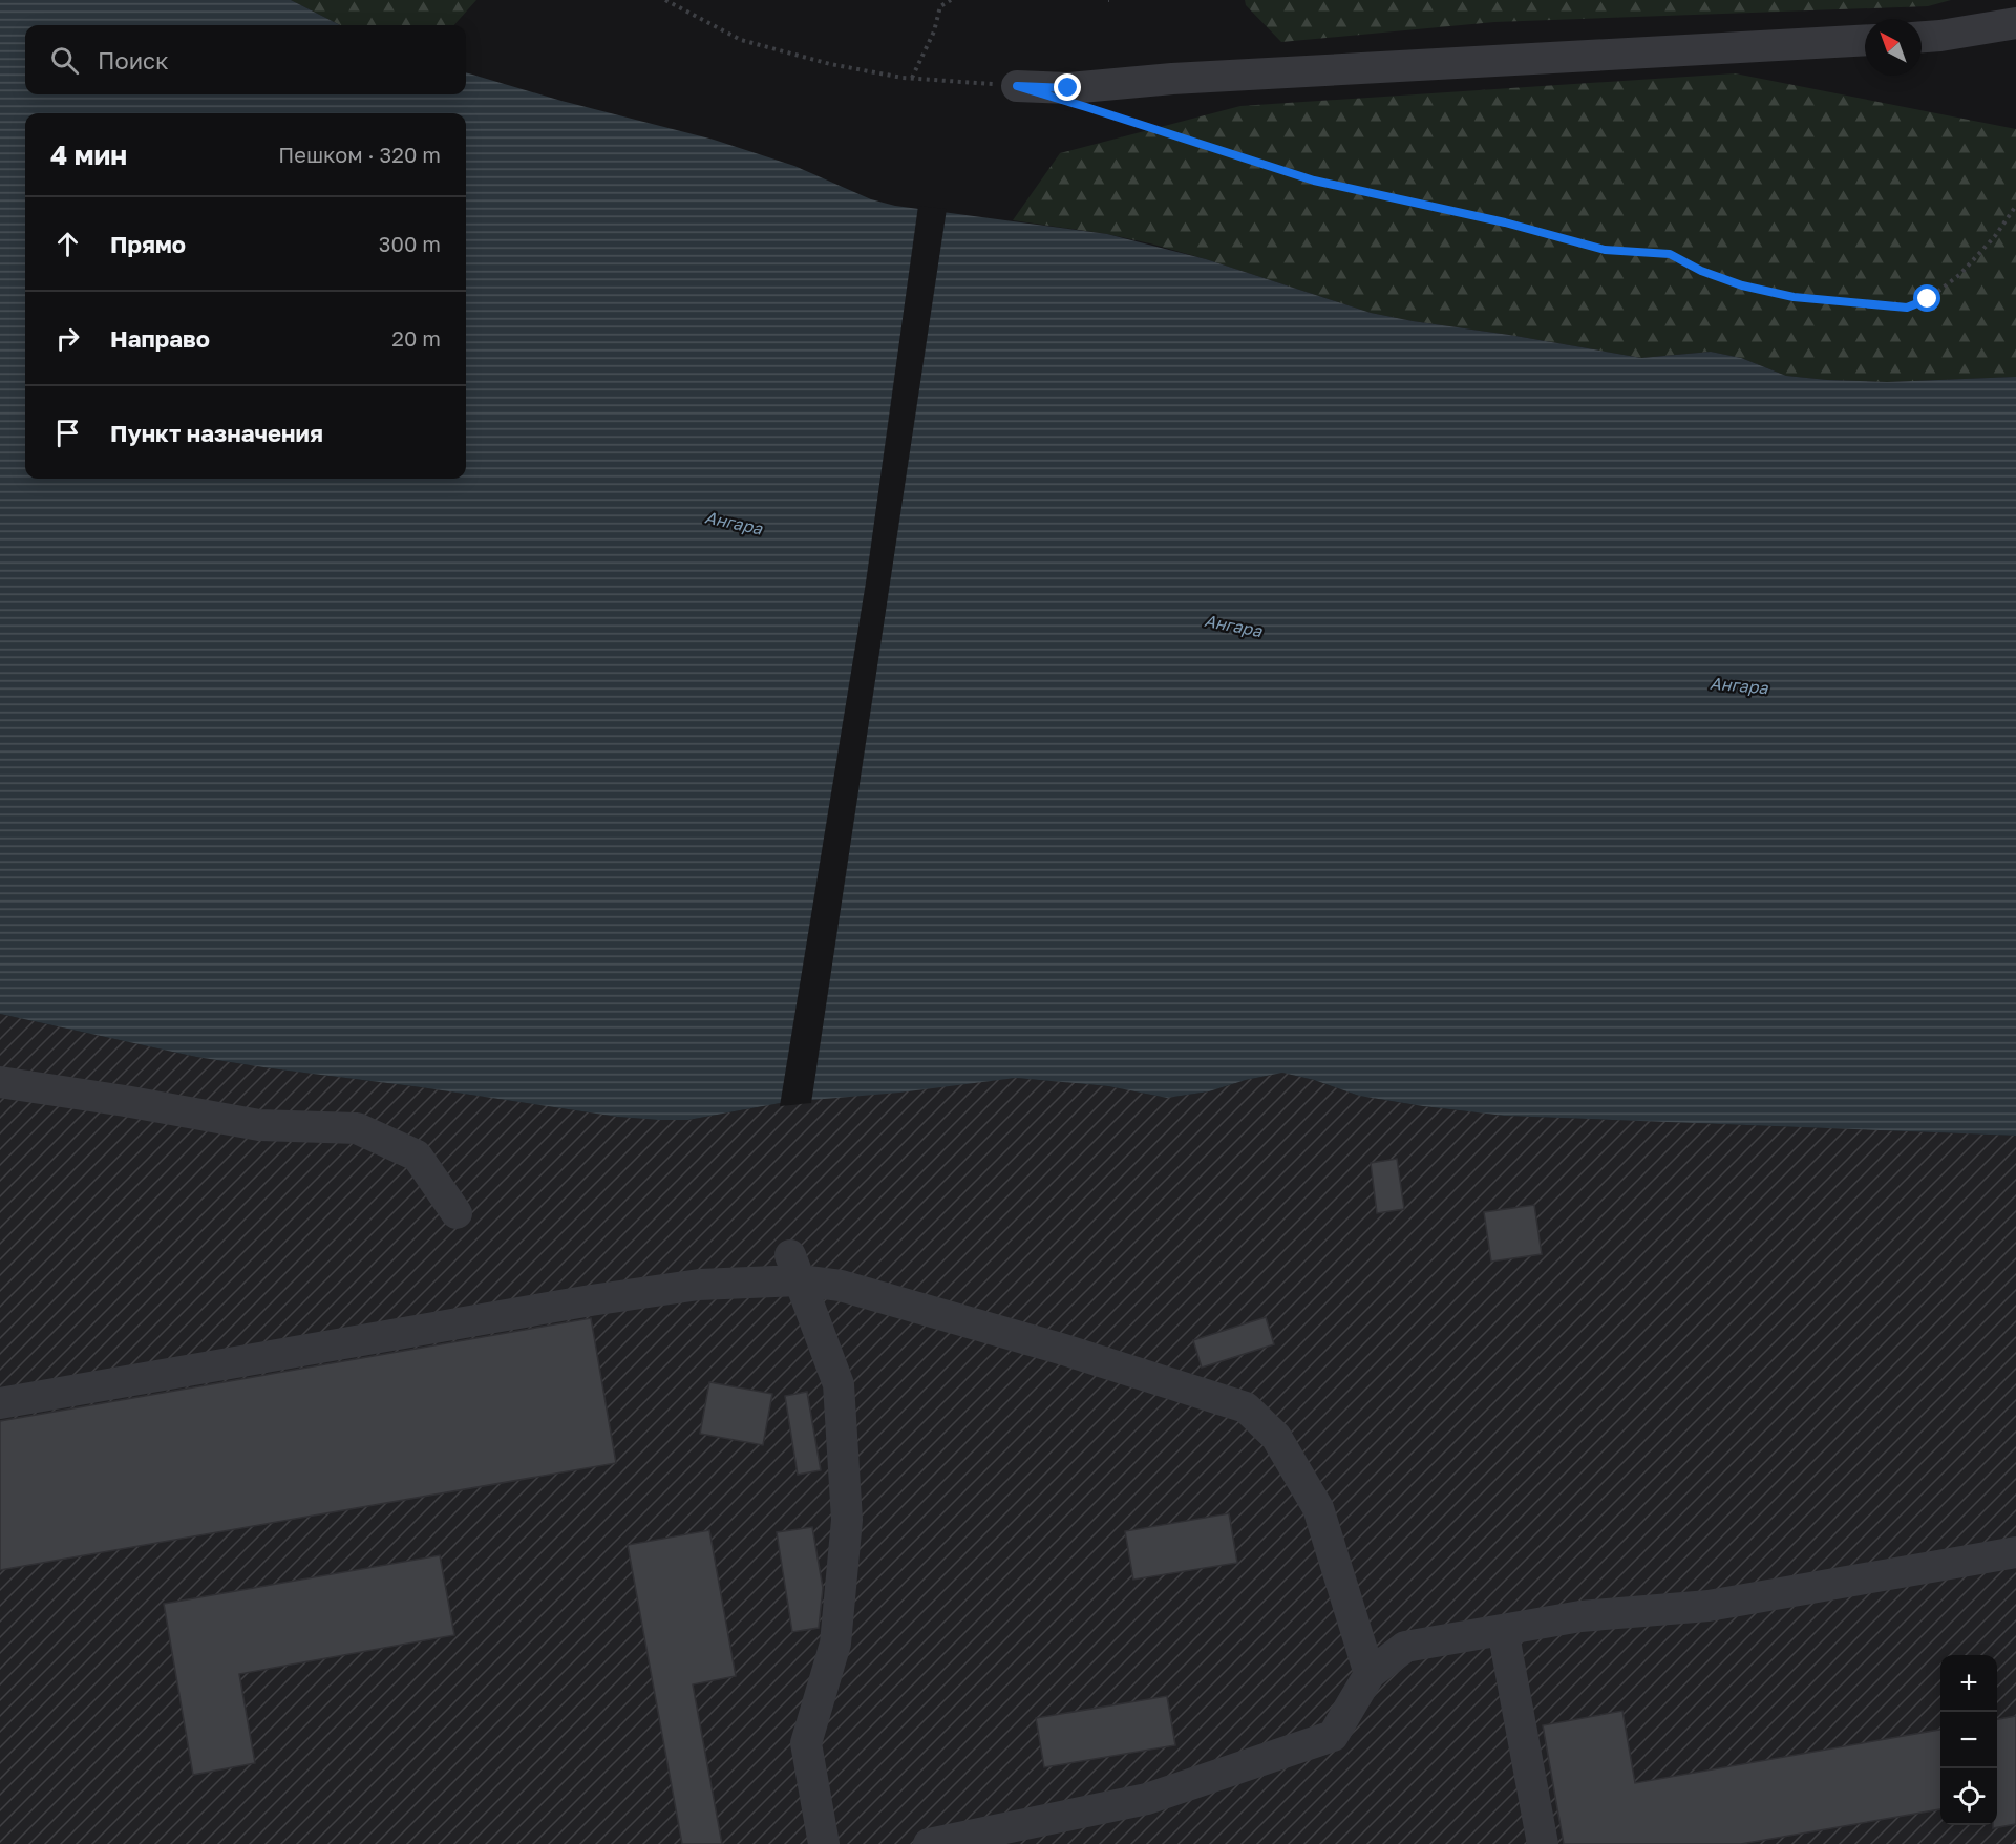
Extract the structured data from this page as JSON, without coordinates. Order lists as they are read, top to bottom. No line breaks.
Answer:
{"water":["Ангара"],"north":"top left","page":{"search":"Поиск","heading":["4 мин","Пешком · 320 m"],"list":[["Прямо","300 m"],["Направо","20 m"],"Пункт назначения"],"map_buttons":["+","−"]}}
